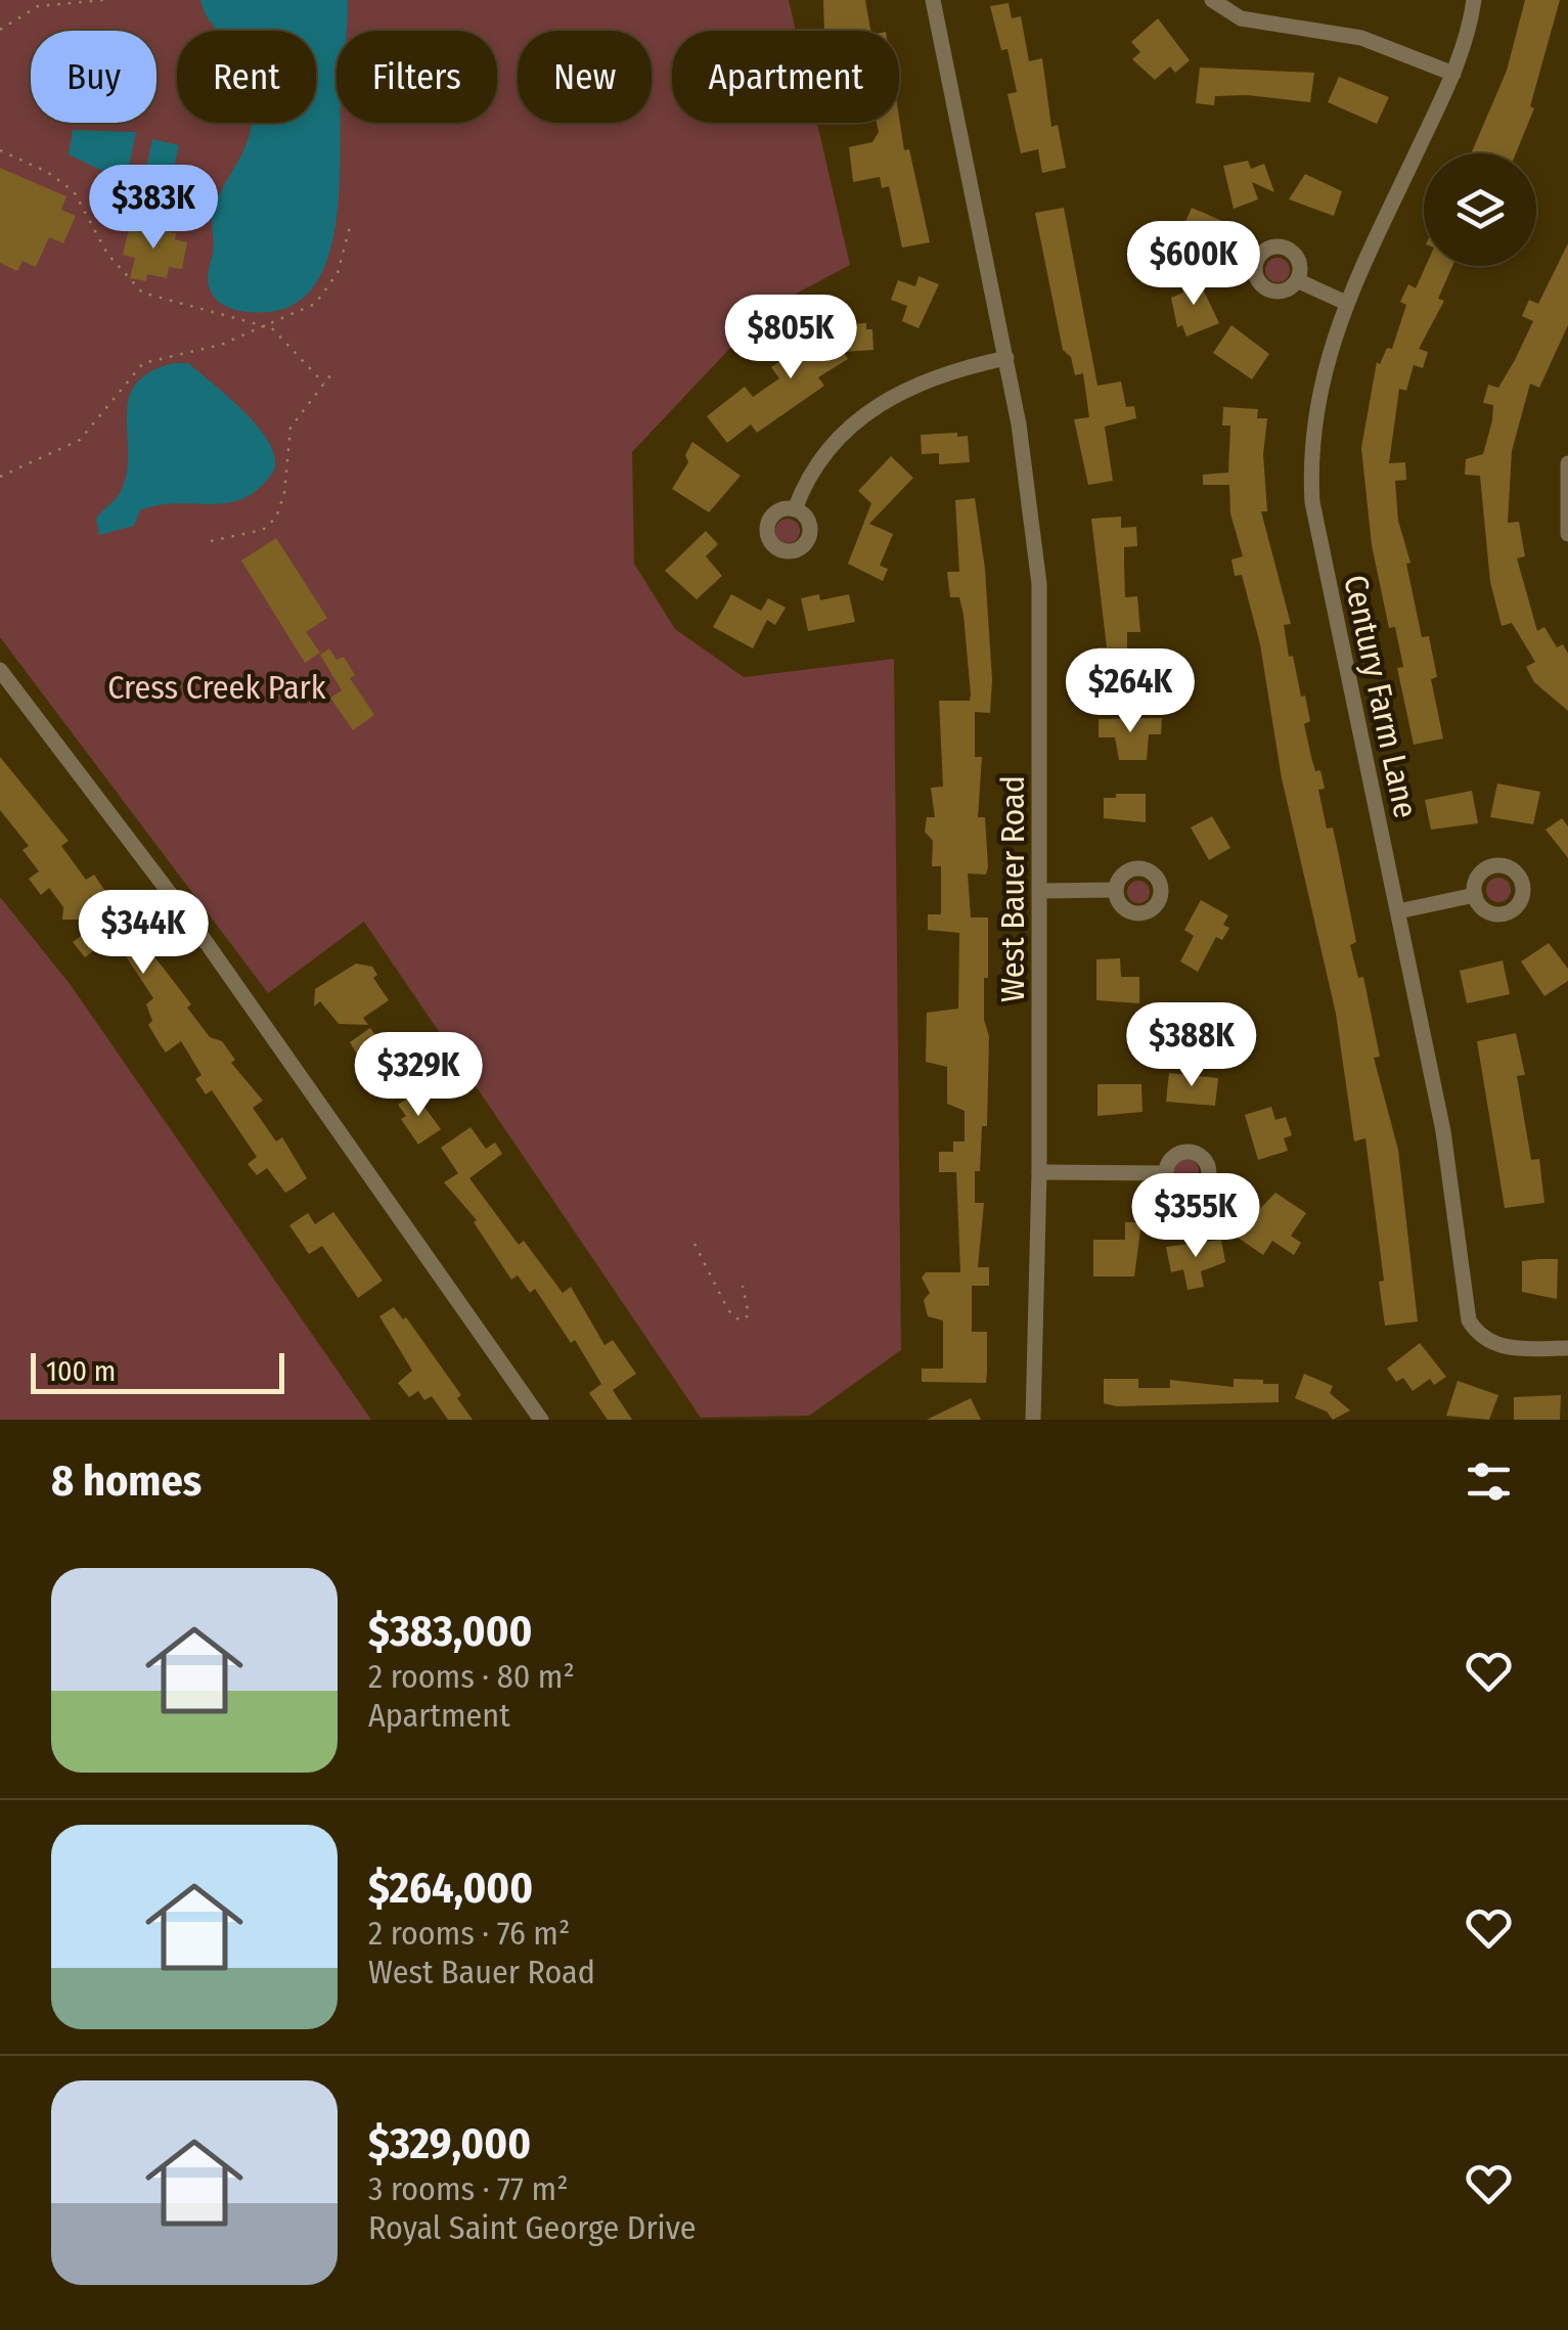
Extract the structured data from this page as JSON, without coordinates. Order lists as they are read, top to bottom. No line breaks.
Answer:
{"streets":{"street":["Century Farm Lane","West Bauer Road"]},"parks":["Cress Creek Park"],"scale_bar":"100 m","page":{"chip":["Buy","Rent","Filters","New","Apartment"],"price":["$383K","$600K","$805K","$264K","$344K","$388K","$329K","$355K"],"scale":"100 m","heading":"8 homes","list":[{"name":"$383,000","note":"2 rooms · 80 m² · Apartment"},{"name":"$264,000","note":"2 rooms · 76 m² · West Bauer Road"},{"name":"$329,000","note":"3 rooms · 77 m² · Royal Saint George Drive"}]}}
